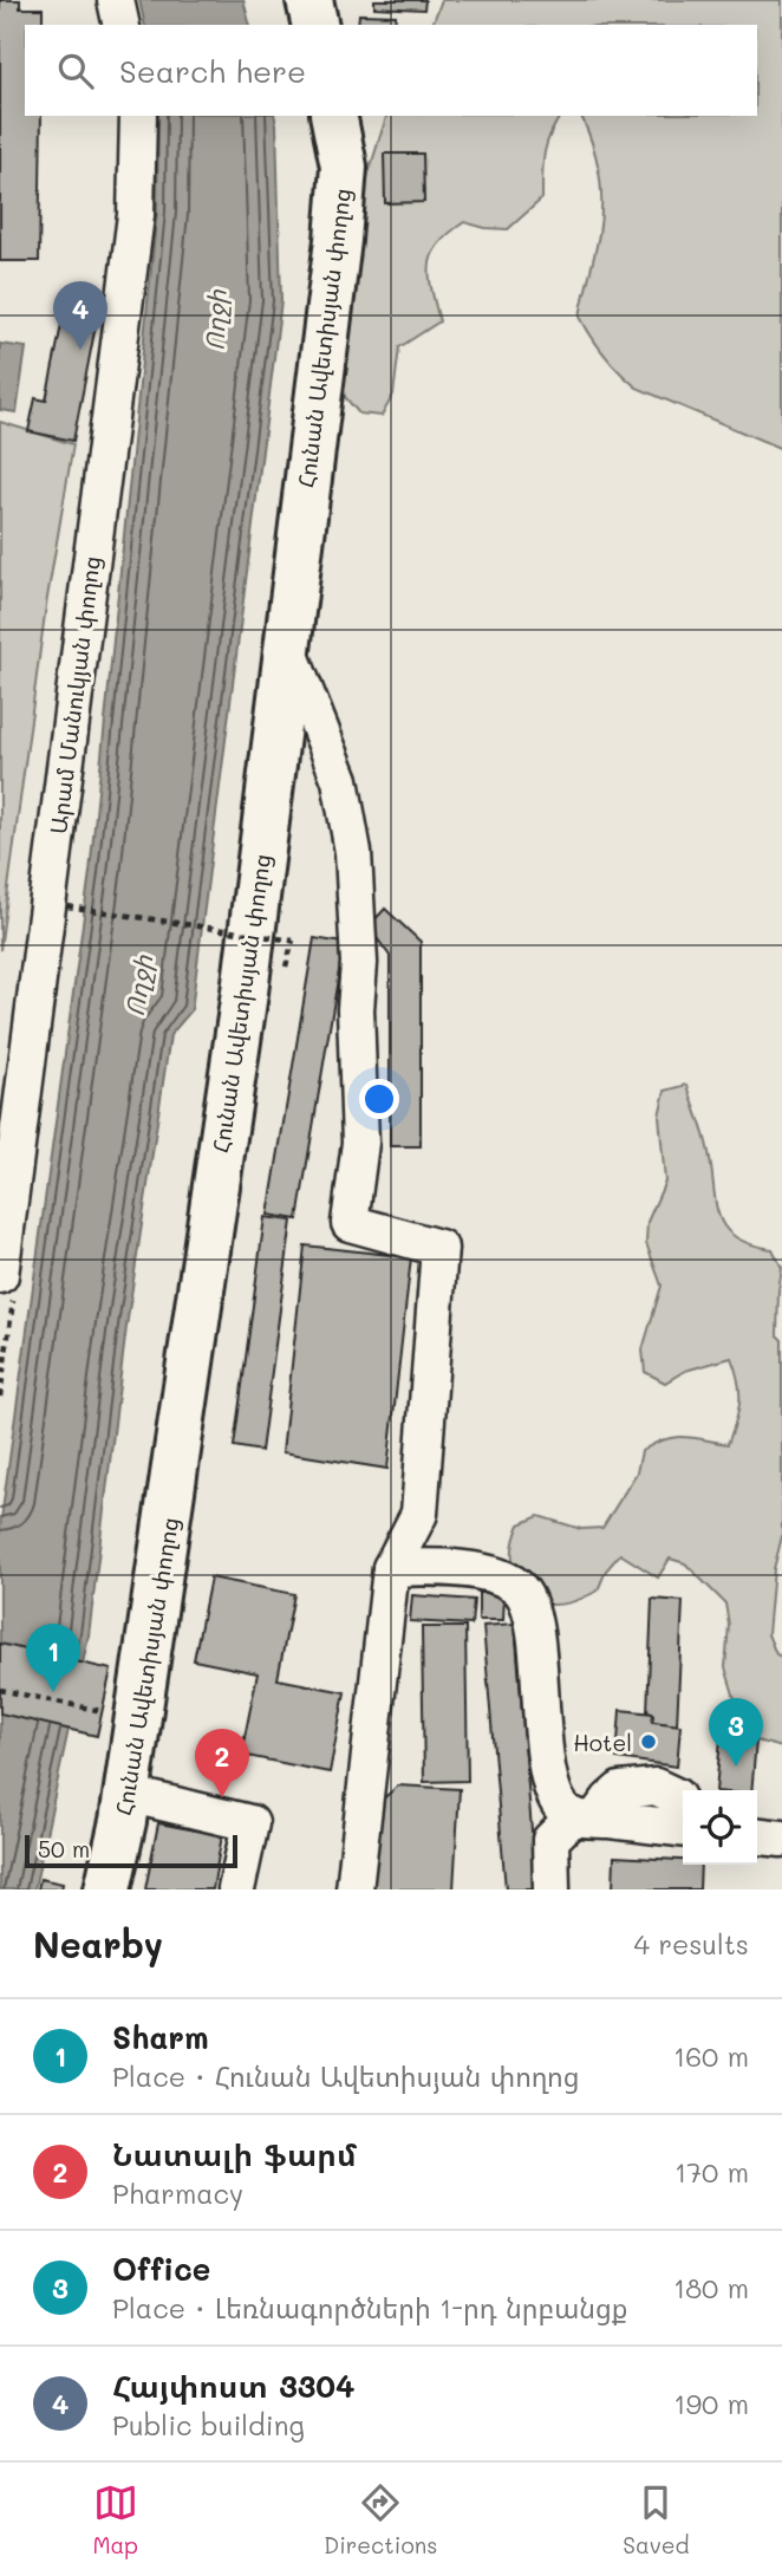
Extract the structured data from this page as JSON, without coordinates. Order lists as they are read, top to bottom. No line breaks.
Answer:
{"streets":{"highway":["Հունան Ավետիսյան փողոց"],"street":["Արամ Մանուկյան փողոց"]},"water":["Ողջի"],"places":["Hotel"],"scale_bar":"50 m","page":{"search":"Search here","pins":["4","1","3","2"],"scale":"50 m","heading":["Nearby","4 results"],"list":[{"mark":"1","name":"Sharm","note":"Place · Հունան Ավետիսյան փողոց","value":"160 m"},{"mark":"2","name":"Նատալի ֆարմ","note":"Pharmacy","value":"170 m"},{"mark":"3","name":"Office","note":"Place · Լեռնագործների 1-րդ նրբանցք","value":"180 m"},{"mark":"4","name":"Հայփոստ 3304","note":"Public building","value":"190 m"}],"nav":["Map","Directions","Saved"]}}
